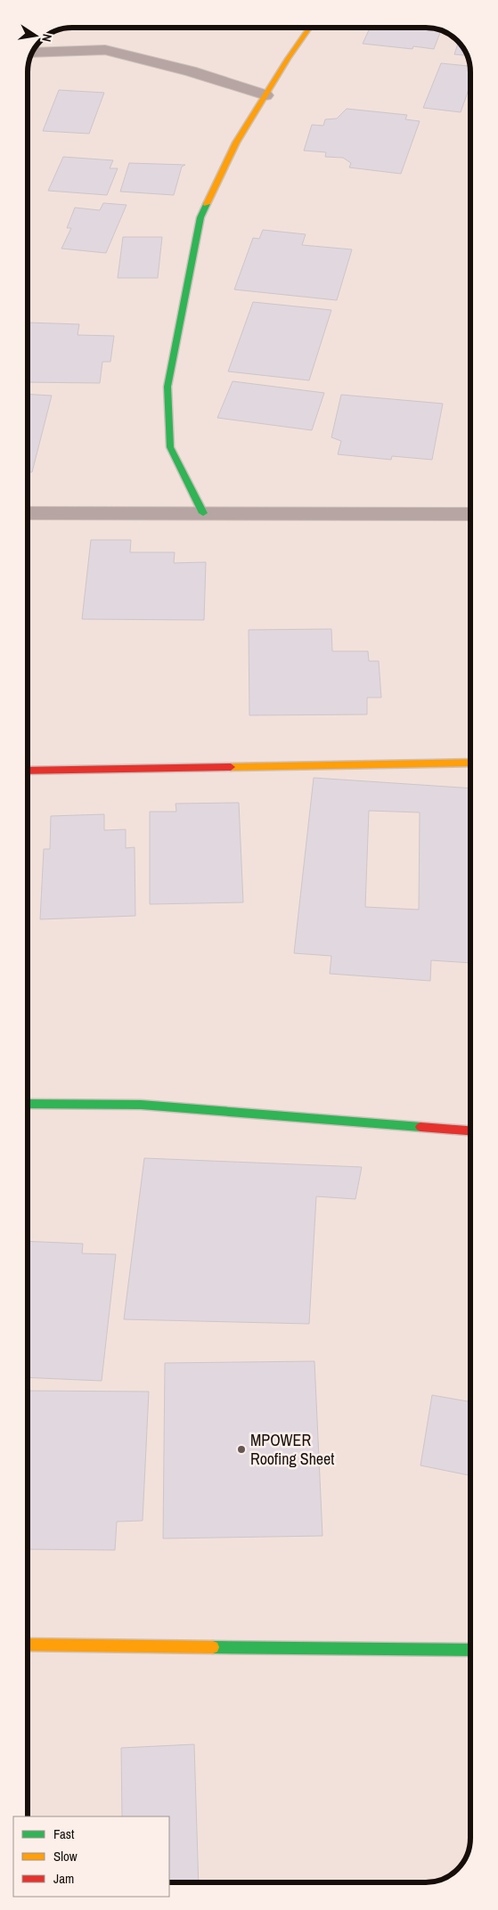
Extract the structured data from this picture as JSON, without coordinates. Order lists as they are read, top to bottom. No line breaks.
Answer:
{"places":["MPOWER Roofing Sheet"],"legend":["Fast","Slow","Jam"],"north":"right"}
